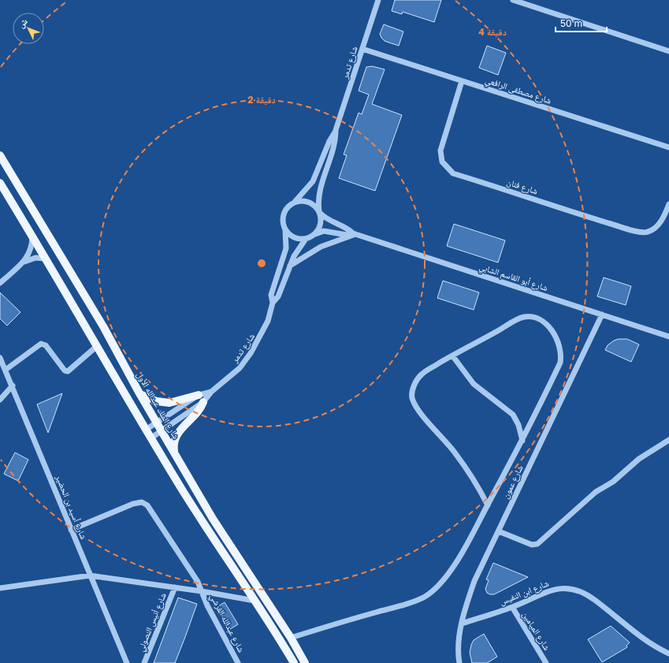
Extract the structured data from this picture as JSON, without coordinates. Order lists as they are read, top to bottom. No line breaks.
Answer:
{"streets":{"main road":["شارع الملك عبدالله الأول"],"street":["شارع تدمر","شارع مصطفى الرافعي","شارع فنان","شارع أبو القاسم الشابي","شارع عمون","شارع أسيد بن الحضير","شارع ابن النفيس","شارع أنيس النصولي","شارع عبدالله القرشي","شارع الميامين"]},"crossings":[["شارع تدمر","شارع مصطفى الرافعي"],["شارع تدمر","شارع أبو القاسم الشابي"],["شارع تدمر","شارع الملك عبدالله الأول"],["شارع مصطفى الرافعي","شارع فنان"],["شارع أبو القاسم الشابي","شارع عمون"],["شارع عمون","شارع ابن النفيس"],["شارع أسيد بن الحضير","شارع عبدالله القرشي"],["شارع ابن النفيس","شارع الميامين"]],"scale_bar":"50 m","north":"top left","rings":["4 دقيقة","2 دقيقة"]}
